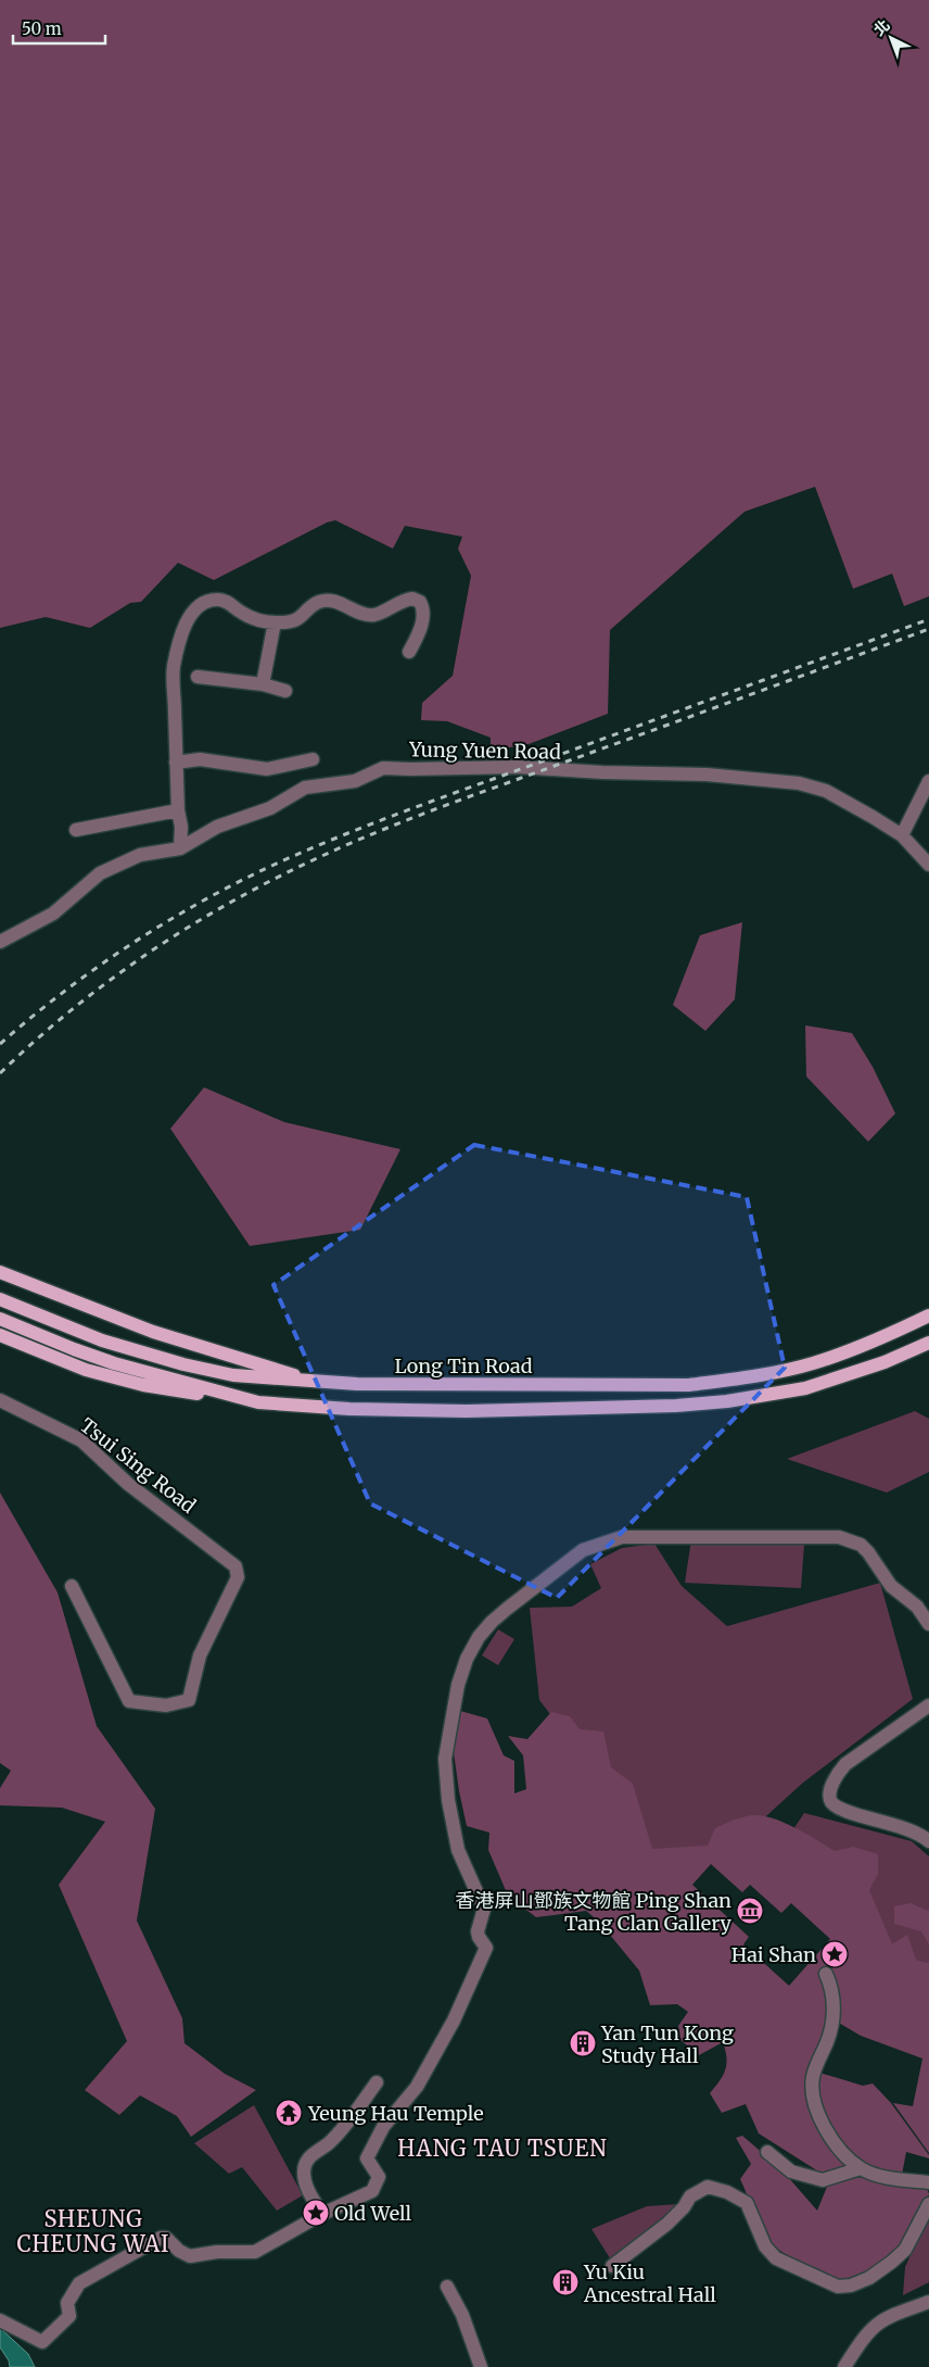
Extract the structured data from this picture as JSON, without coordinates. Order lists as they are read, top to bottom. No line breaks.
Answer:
{"streets":{"main road":["Long Tin Road"],"street":["Yung Yuen Road","Tsui Sing Road"]},"districts":["HANG TAU TSUEN","SHEUNG CHEUNG WAI"],"places":{"museum":["香港屏山鄧族文物館 Ping Shan Tang Clan Gallery"],"place":["Hai Shan","Old Well"],"building":["Yan Tun Kong Study Hall","Yu Kiu Ancestral Hall"],"temple":["Yeung Hau Temple"]},"scale_bar":"50 m","north":"top left"}
